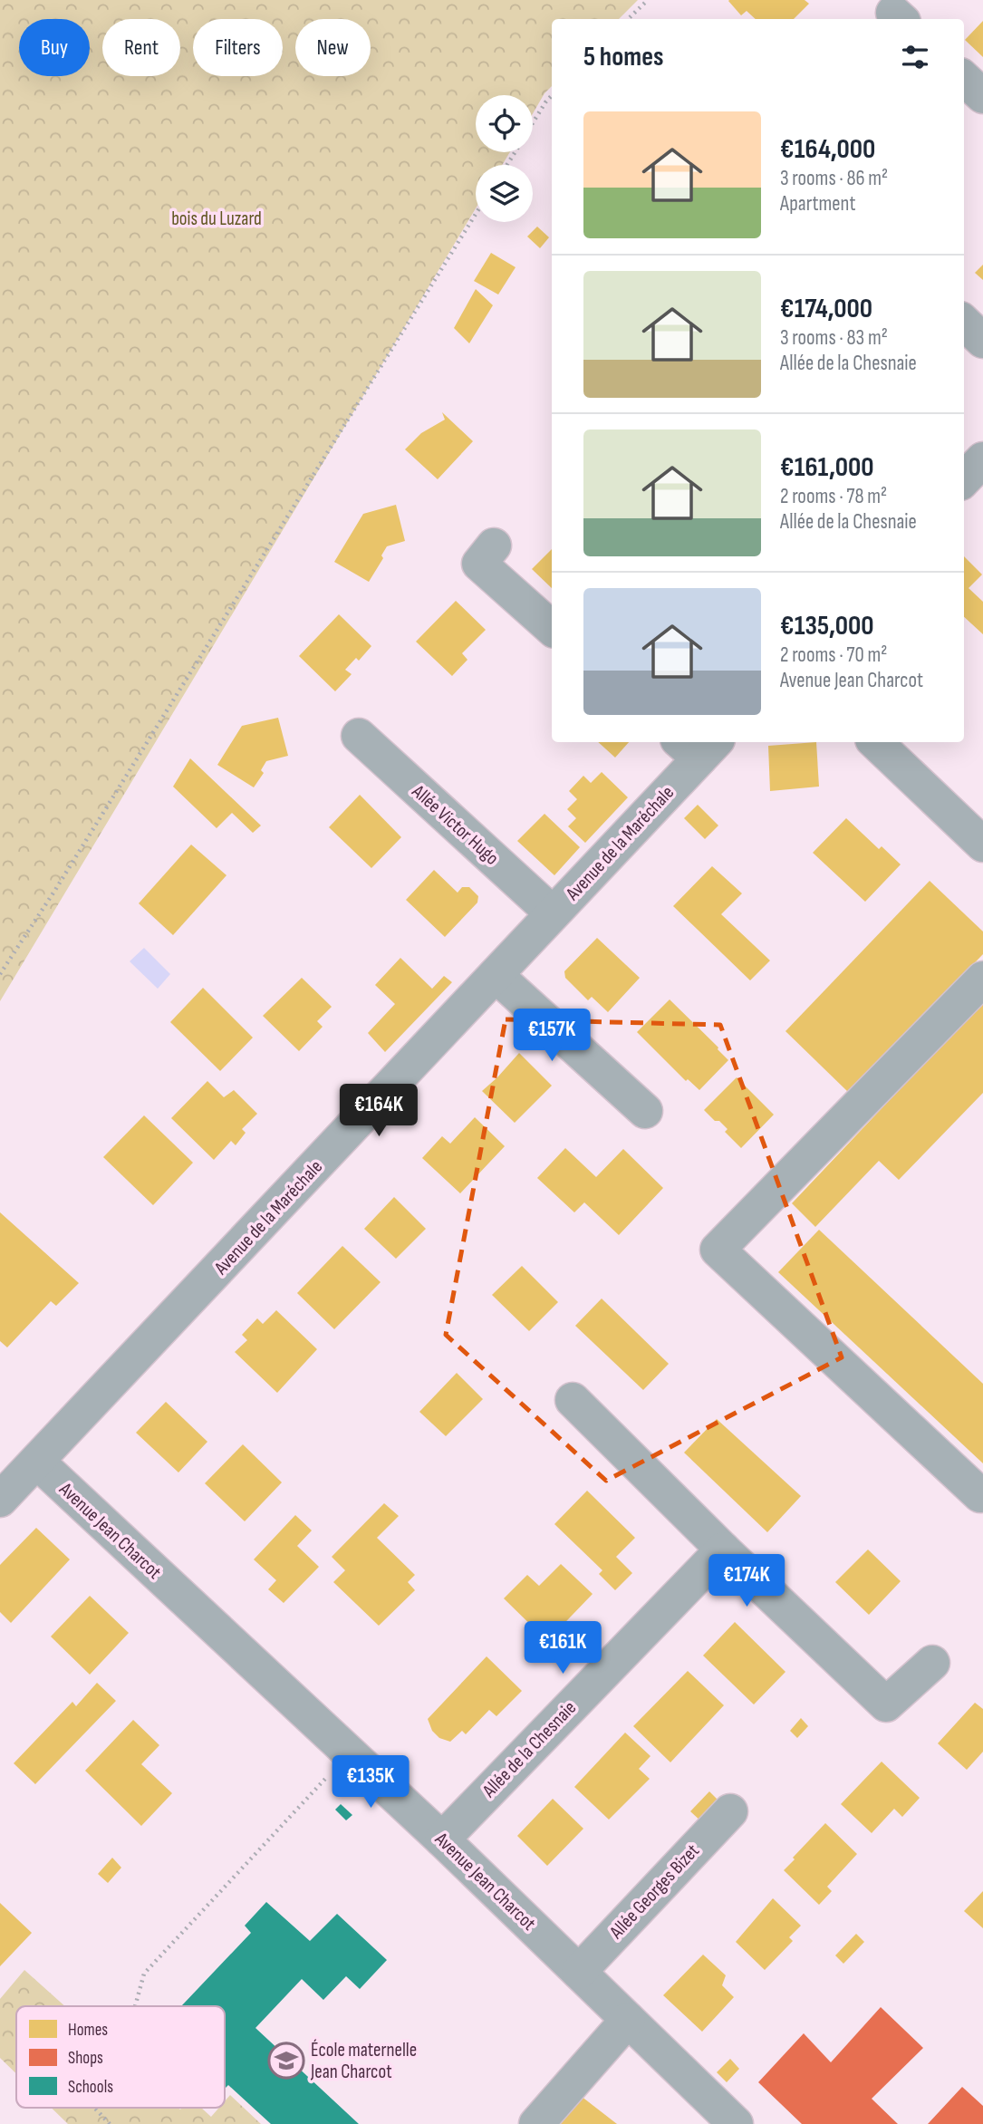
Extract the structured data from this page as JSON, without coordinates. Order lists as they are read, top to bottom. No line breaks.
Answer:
{"streets":{"street":["Allée Victor Hugo","Avenue de la Maréchale","Avenue Jean Charcot","Allée de la Chesnaie","Allée Georges Bizet"]},"crossings":[["Allée Victor Hugo","Avenue de la Maréchale"],["Avenue de la Maréchale","Avenue Jean Charcot"],["Avenue Jean Charcot","Allée de la Chesnaie"],["Avenue Jean Charcot","Allée Georges Bizet"]],"parks":["bois du Luzard"],"places":{"school or university":["École maternelle Jean Charcot"]},"legend":["Homes","Shops","Schools"],"page":{"chip":["Buy","Rent","Filters","New"],"heading":"5 homes","list":[{"name":"€164,000","note":"3 rooms · 86 m² · Apartment"},{"name":"€174,000","note":"3 rooms · 83 m² · Allée de la Chesnaie"},{"name":"€161,000","note":"2 rooms · 78 m² · Allée de la Chesnaie"},{"name":"€135,000","note":"2 rooms · 70 m² · Avenue Jean Charcot"}],"price":["€157K","€164K","€174K","€161K","€135K"]}}
